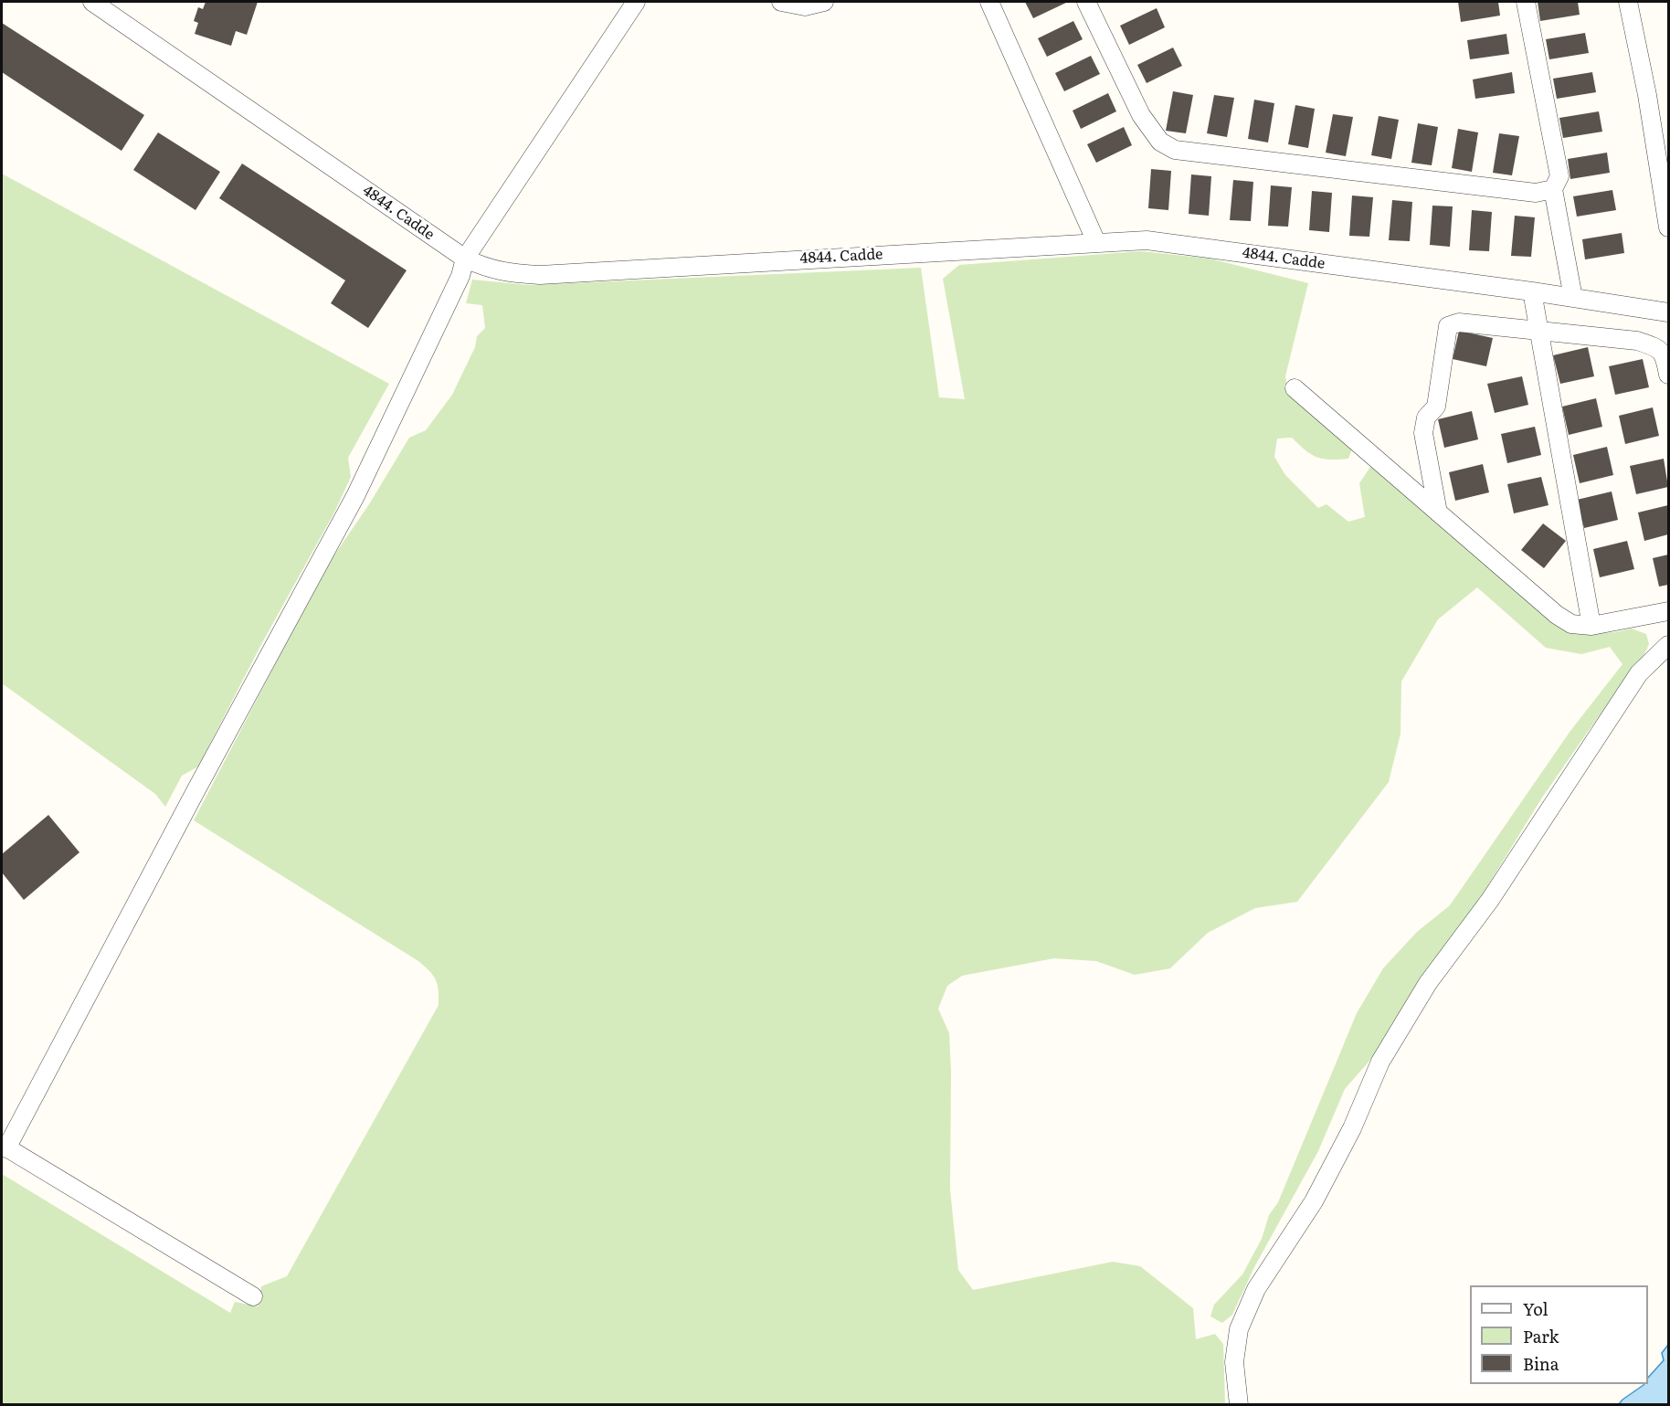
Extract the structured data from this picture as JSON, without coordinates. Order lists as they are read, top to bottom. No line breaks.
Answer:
{"streets":{"street":["4844. Cadde"]},"legend":["Yol","Park","Bina"]}
